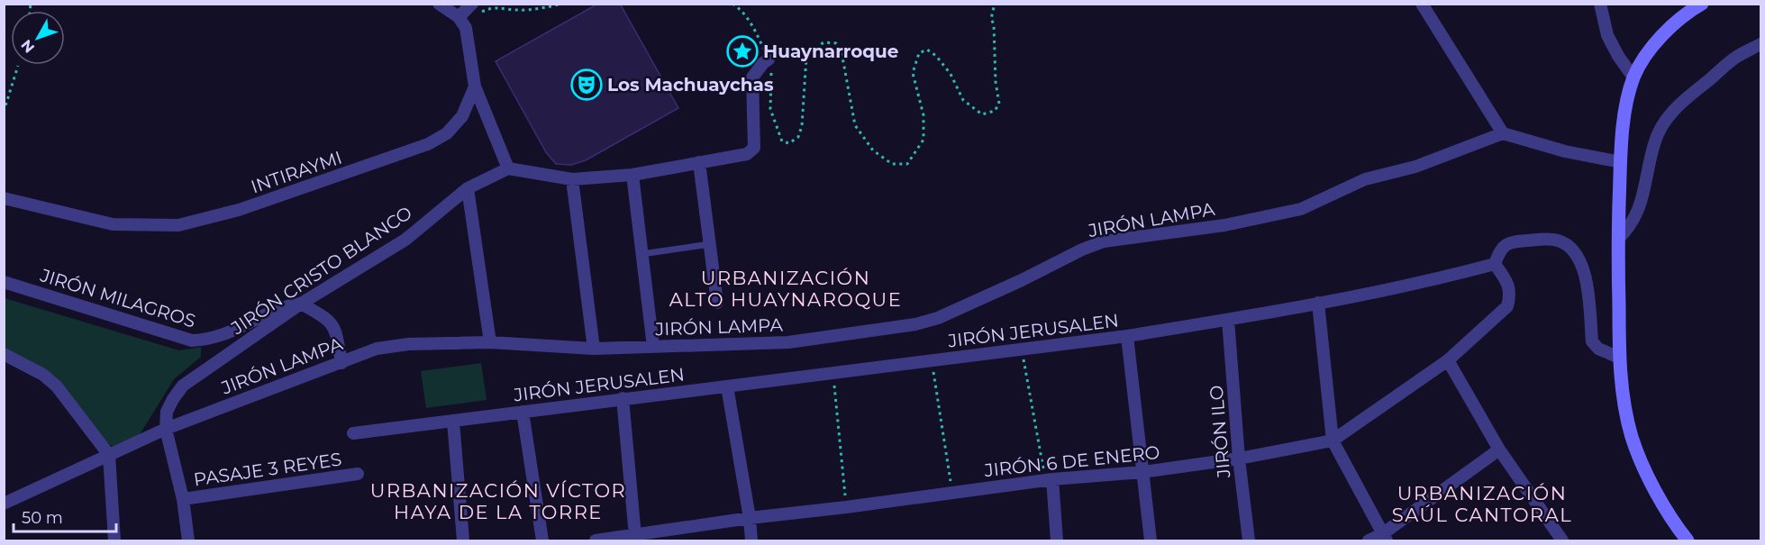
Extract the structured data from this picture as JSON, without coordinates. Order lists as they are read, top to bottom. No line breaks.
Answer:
{"streets":{"street":["INTIRAYMI","JIRÓN LAMPA","JIRÓN CRISTO BLANCO","JIRÓN MILAGROS","JIRÓN JERUSALEN","JIRÓN ILO","JIRÓN 6 DE ENERO","PASAJE 3 REYES"]},"crossings":[["JIRÓN LAMPA","JIRÓN CRISTO BLANCO"],["JIRÓN CRISTO BLANCO","JIRÓN MILAGROS"],["JIRÓN JERUSALEN","JIRÓN ILO"],["JIRÓN JERUSALEN","JIRÓN 6 DE ENERO"],["JIRÓN ILO","JIRÓN 6 DE ENERO"]],"districts":["URBANIZACIÓN ALTO HUAYNAROQUE","URBANIZACIÓN VÍCTOR HAYA DE LA TORRE","URBANIZACIÓN SAÚL CANTORAL"],"places":{"place":["Huaynarroque"],"theatre":["Los Machuaychas"]},"scale_bar":"50 m","north":"bottom left"}
